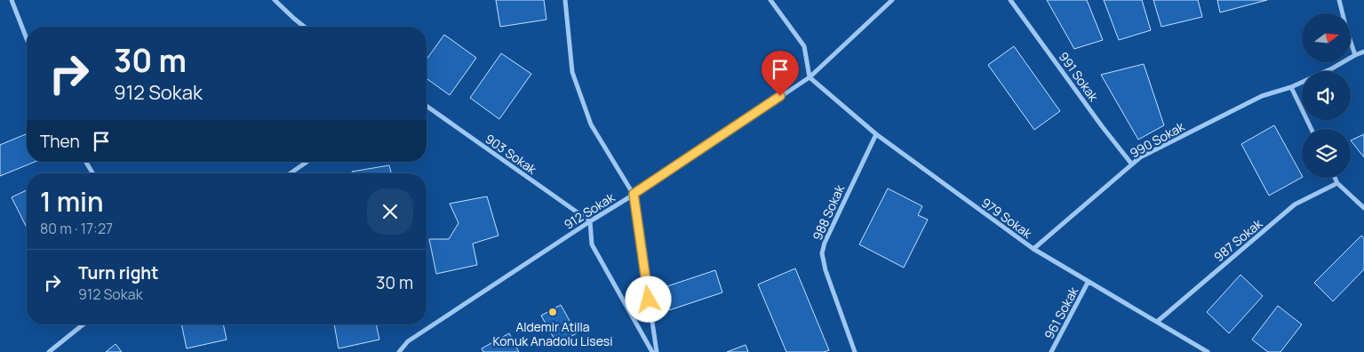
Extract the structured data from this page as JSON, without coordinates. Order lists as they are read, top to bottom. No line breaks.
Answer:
{"streets":{"street":["991 Sokak","990 Sokak","903 Sokak","912 Sokak","988 Sokak","979 Sokak","987 Sokak","961 Sokak"]},"crossings":[["991 Sokak","990 Sokak"],["990 Sokak","979 Sokak"],["903 Sokak","912 Sokak"],["912 Sokak","979 Sokak"],["988 Sokak","979 Sokak"],["979 Sokak","987 Sokak"],["979 Sokak","961 Sokak"]],"places":["Aldemir Atilla Konuk Anadolu Lisesi"],"north":"right","page":{"turn":["30 m","912 Sokak"],"then":"Then","heading":["1 min","80 m · 17:27"],"list":[{"name":"Turn right","note":"912 Sokak","value":"30 m"}]}}
